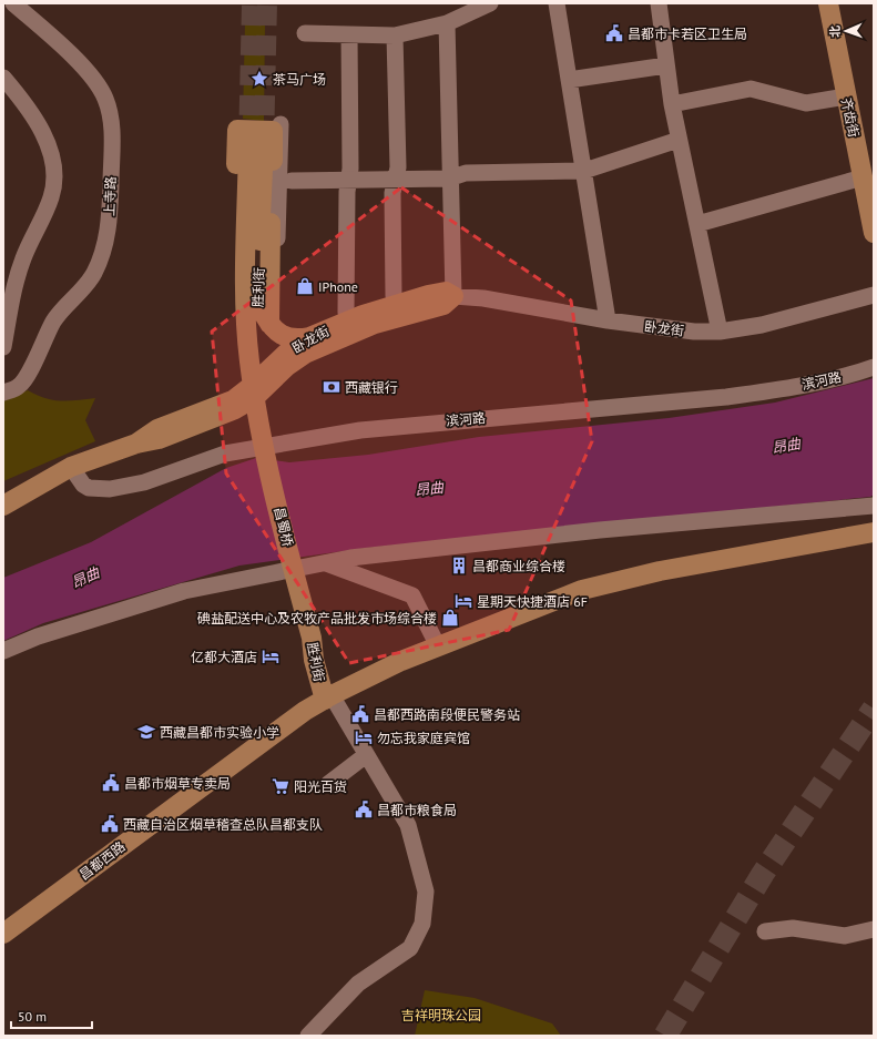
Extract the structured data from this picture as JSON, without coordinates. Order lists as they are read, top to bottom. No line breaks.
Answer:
{"streets":{"main road":["齐齿街","胜利街","卧龙街","昌蜀桥","昌都西路"],"street":["上寺路","滨河路"]},"crossings":[["胜利街","卧龙街"],["胜利街","昌蜀桥"],["胜利街","昌都西路"]],"water":["昂曲"],"parks":["吉祥明珠公园"],"places":{"public building":["昌都市卡若区卫生局","昌都西路南段便民警务站","昌都市烟草专卖局","昌都市粮食局","西藏自治区烟草稽查总队昌都支队"],"place":["茶马广场"],"shop":["IPhone","碘盐配送中心及农牧产品批发市场综合楼"],"bank":["西藏银行"],"building":["昌都商业综合楼"],"hotel":["星期天快捷酒店 6F","亿都大酒店","勿忘我家庭宾馆"],"school or university":["西藏昌都市实验小学"],"supermarket":["阳光百货"]},"scale_bar":"50 m","north":"left"}
